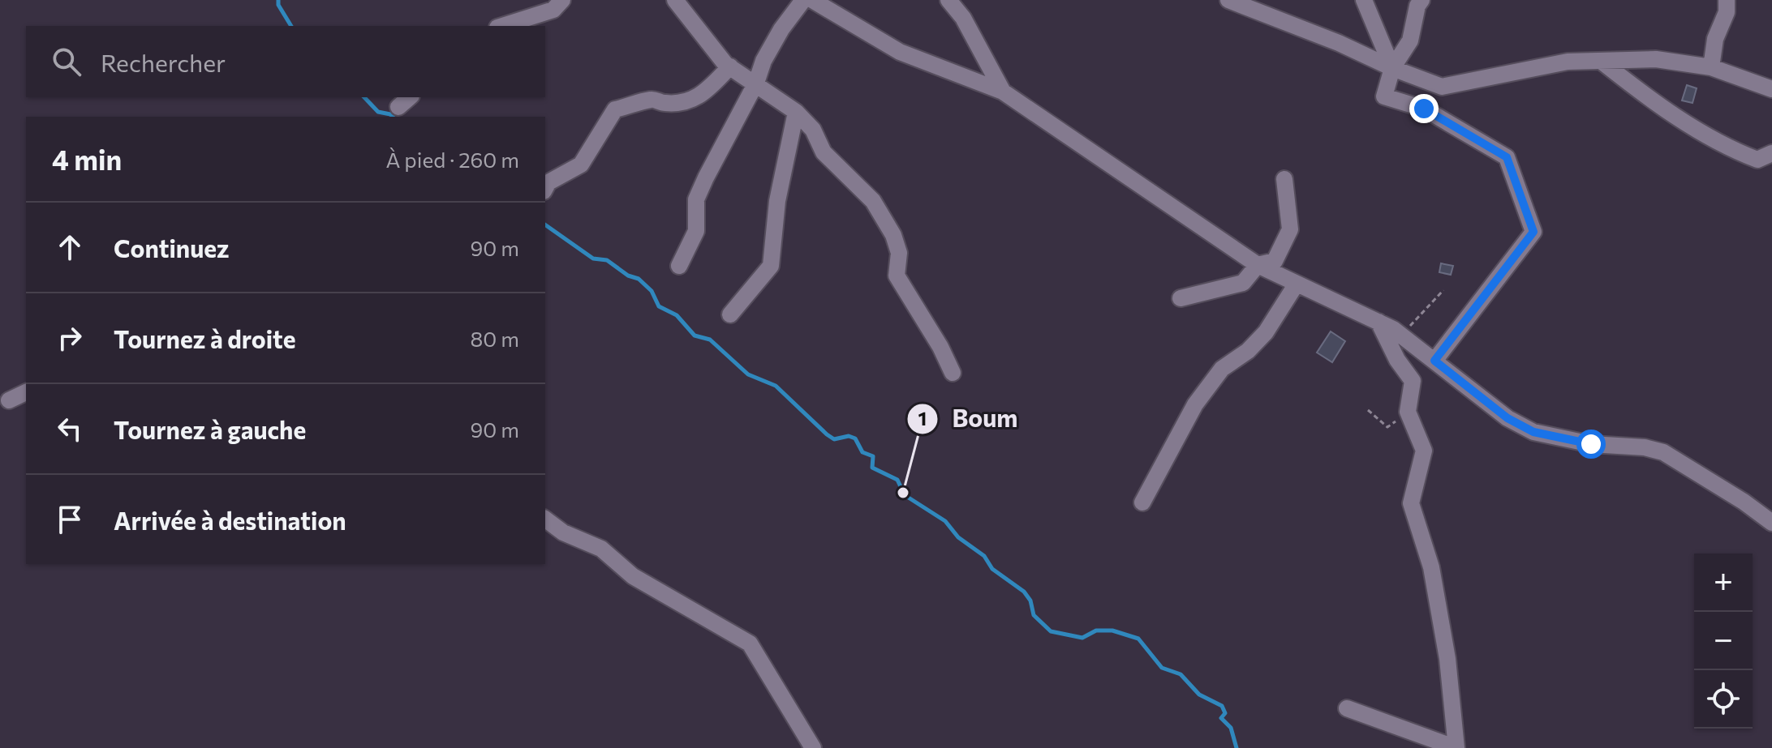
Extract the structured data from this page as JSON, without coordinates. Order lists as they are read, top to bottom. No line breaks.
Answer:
{"places":["Boum"],"page":{"search":"Rechercher","heading":["4 min","À pied · 260 m"],"list":[["Continuez","90 m"],["Tournez à droite","80 m"],["Tournez à gauche","90 m"],"Arrivée à destination"],"map_buttons":["+","−"]}}
